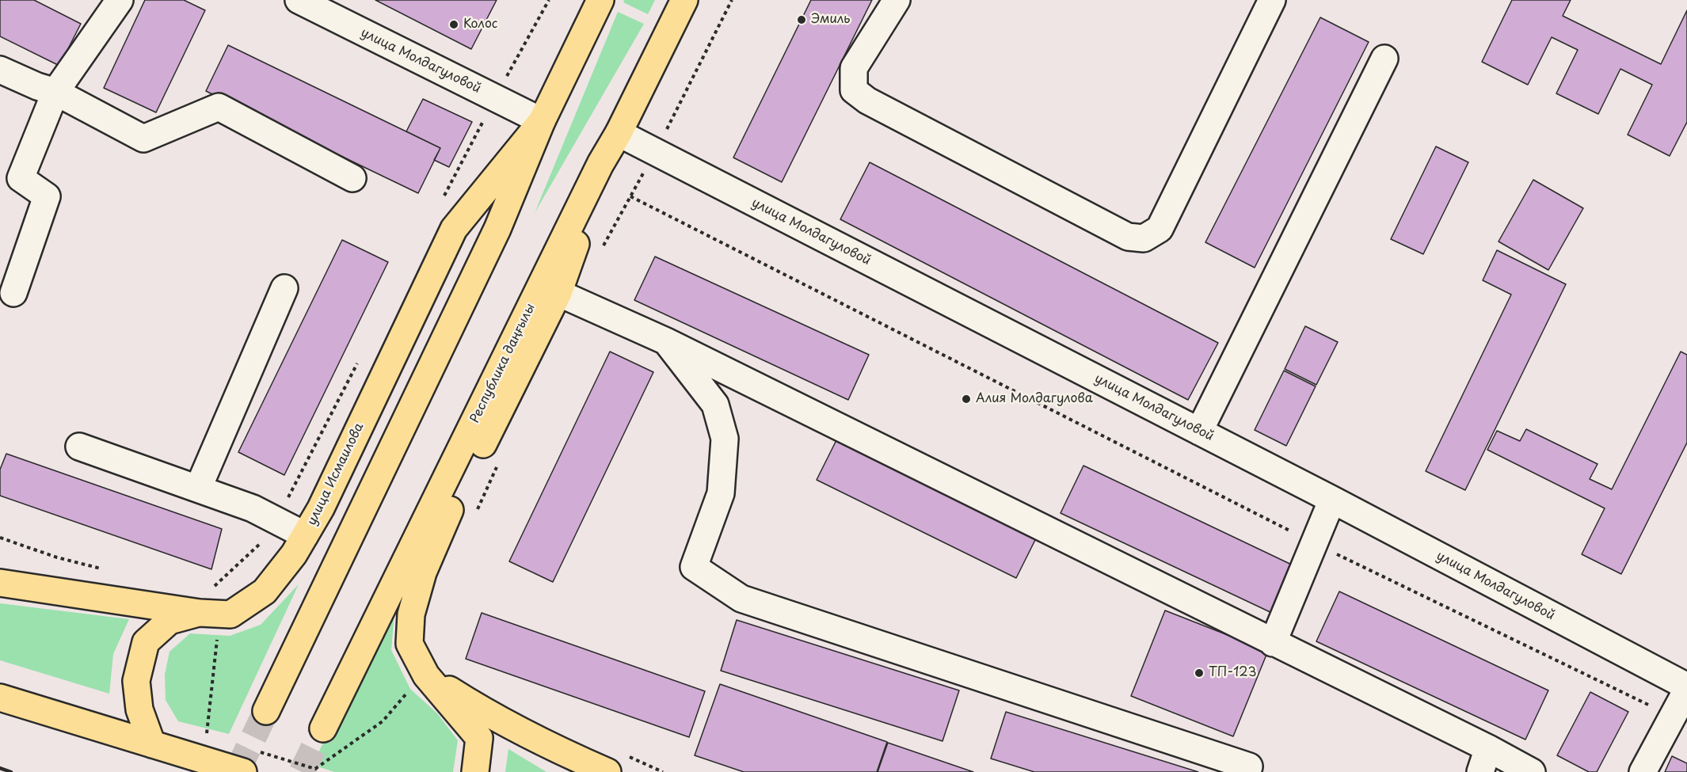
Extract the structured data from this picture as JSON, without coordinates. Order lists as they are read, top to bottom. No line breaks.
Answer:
{"streets":{"main road":["Республика даңғылы","улица Исмаилова"],"street":["улица Молдагуловой"]},"crossings":[["улица Молдагуловой","Республика даңғылы"],["улица Молдагуловой","улица Исмаилова"]],"places":["Эмиль","Колос","Алия Молдагулова","ТП-123"]}
